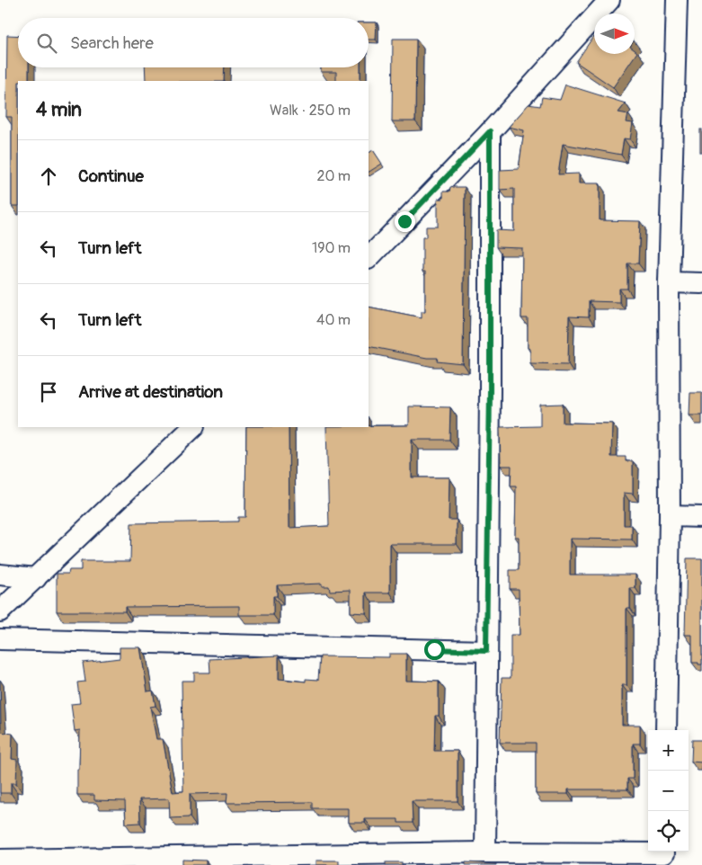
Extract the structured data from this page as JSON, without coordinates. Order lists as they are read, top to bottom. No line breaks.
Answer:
{"north":"right","page":{"search":"Search here","heading":["4 min","Walk · 250 m"],"list":[["Continue","20 m"],["Turn left","190 m"],["Turn left","40 m"],"Arrive at destination"],"map_buttons":["+","−"]}}
